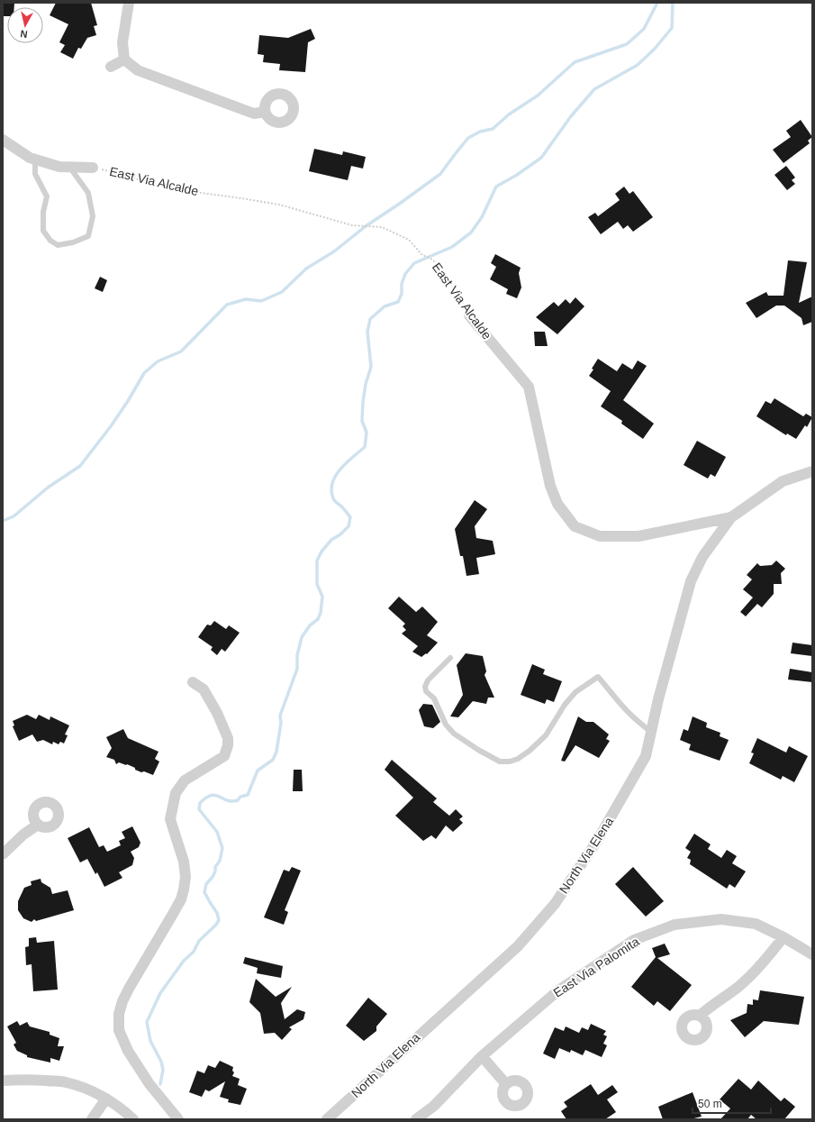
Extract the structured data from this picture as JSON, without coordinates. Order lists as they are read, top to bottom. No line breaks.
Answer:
{"streets":{"street":["East Via Alcalde","North Via Elena","East Via Palomita"]},"crossings":[["East Via Alcalde","North Via Elena"]],"scale_bar":"50 m","north":"bottom"}
